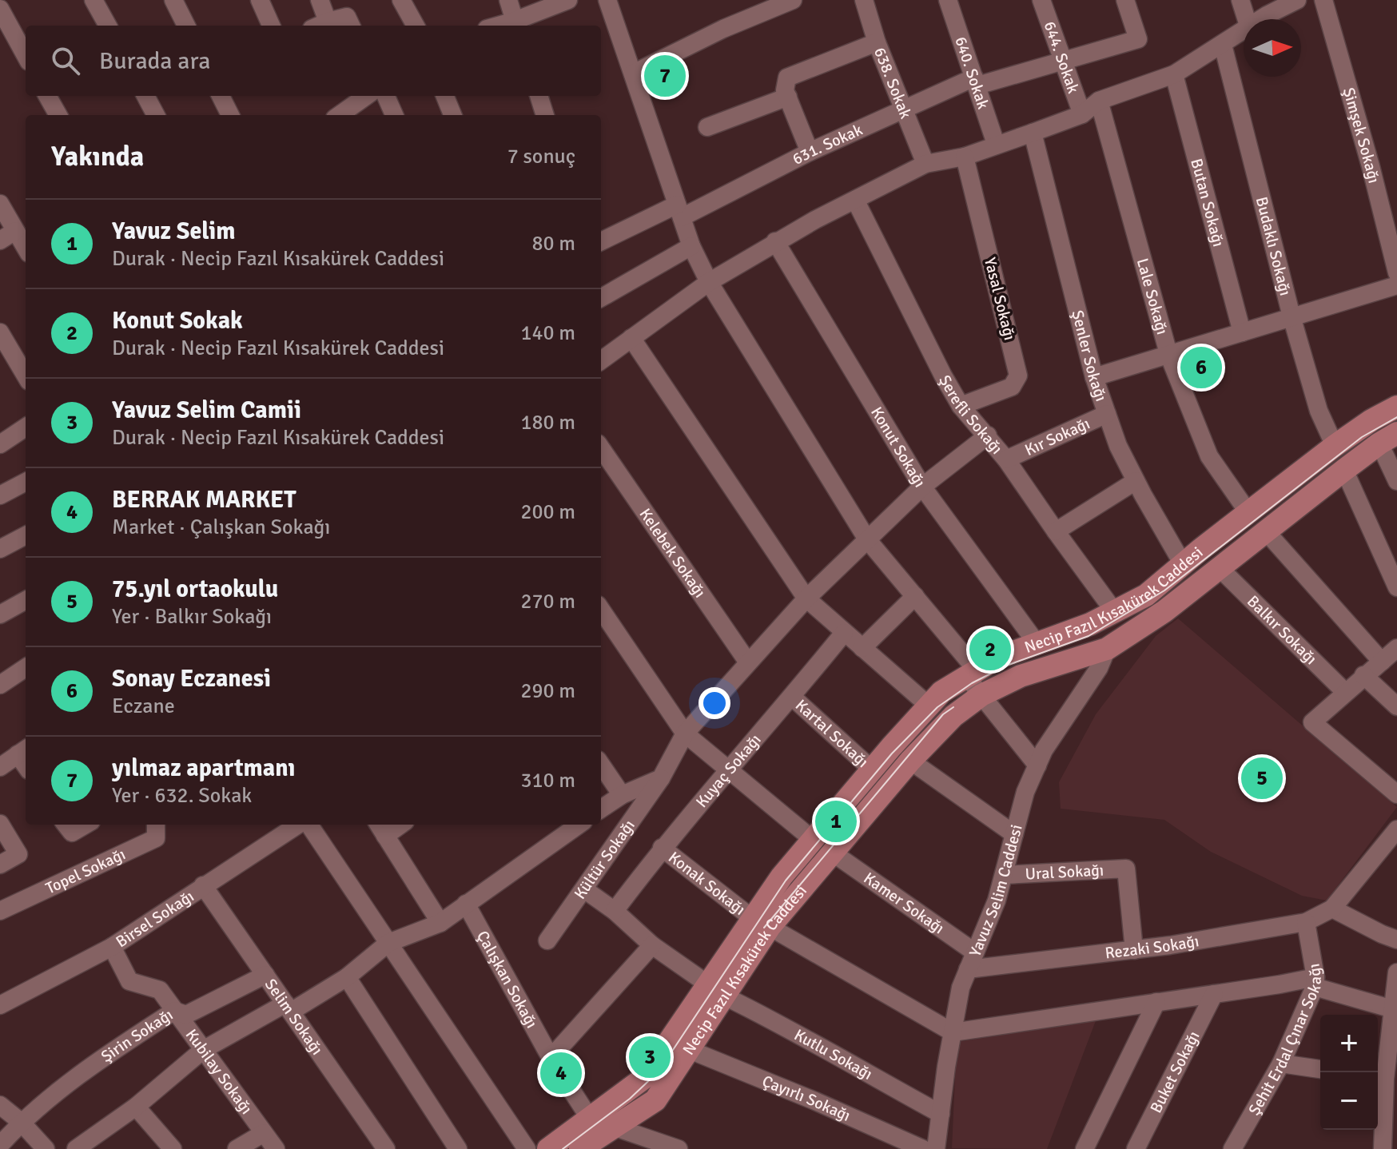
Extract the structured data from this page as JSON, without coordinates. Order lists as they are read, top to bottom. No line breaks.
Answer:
{"streets":{"main road":["Necip Fazıl Kısakürek Caddesi"],"street":["644. Sokak","640. Sokak","638. Sokak","Şimşek Sokağı","631. Sokak","Butan Sokağı","Budaklı Sokağı","Lale Sokağı","Yasal Sokağı","Şenler Sokağı","Şerefli Sokağı","Kır Sokağı","Konut Sokağı","Kelebek Sokağı","Balkır Sokağı","Kartal Sokağı","Kuyaç Sokağı","Kültür Sokağı","Topel Sokağı","Ural Sokağı","Konak Sokağı","Yavuz Selim Caddesi","Kamer Sokağı","Birsel Sokağı","Rezaki Sokağı","Çalışkan Sokağı","Selim Sokağı","Şirin Sokağı","Şehit Erdal Çınar Sokağı","Kutlu Sokağı","Buket Sokağı","Kubilay Sokağı","Çayırlı Sokağı"]},"crossings":[["644. Sokak","631. Sokak"],["640. Sokak","631. Sokak"],["638. Sokak","631. Sokak"],["Budaklı Sokağı","Necip Fazıl Kısakürek Caddesi"],["Lale Sokağı","Necip Fazıl Kısakürek Caddesi"],["Yasal Sokağı","Şerefli Sokağı"],["Şenler Sokağı","Kır Sokağı"],["Şenler Sokağı","Necip Fazıl Kısakürek Caddesi"],["Şerefli Sokağı","Kır Sokağı"],["Şerefli Sokağı","Necip Fazıl Kısakürek Caddesi"],["Şerefli Sokağı","Kültür Sokağı"],["Konut Sokağı","Necip Fazıl Kısakürek Caddesi"],["Konut Sokağı","Kültür Sokağı"],["Kelebek Sokağı","Kültür Sokağı"],["Necip Fazıl Kısakürek Caddesi","Balkır Sokağı"],["Necip Fazıl Kısakürek Caddesi","Kartal Sokağı"],["Necip Fazıl Kısakürek Caddesi","Konak Sokağı"],["Necip Fazıl Kısakürek Caddesi","Yavuz Selim Caddesi"],["Necip Fazıl Kısakürek Caddesi","Kamer Sokağı"],["Necip Fazıl Kısakürek Caddesi","Çalışkan Sokağı"],["Necip Fazıl Kısakürek Caddesi","Kutlu Sokağı"],["Necip Fazıl Kısakürek Caddesi","Çayırlı Sokağı"],["Kartal Sokağı","Kuyaç Sokağı"],["Kuyaç Sokağı","Konak Sokağı"],["Kuyaç Sokağı","Kutlu Sokağı"],["Kültür Sokağı","Kutlu Sokağı"],["Ural Sokağı","Yavuz Selim Caddesi"],["Ural Sokağı","Rezaki Sokağı"],["Konak Sokağı","Yavuz Selim Caddesi"],["Yavuz Selim Caddesi","Kamer Sokağı"],["Yavuz Selim Caddesi","Rezaki Sokağı"],["Yavuz Selim Caddesi","Kutlu Sokağı"],["Birsel Sokağı","Selim Sokağı"],["Birsel Sokağı","Kubilay Sokağı"],["Rezaki Sokağı","Şehit Erdal Çınar Sokağı"],["Selim Sokağı","Şirin Sokağı"],["Şirin Sokağı","Kubilay Sokağı"]],"north":"right","page":{"search":"Burada ara","pins":["7","6","2","5","1","3","4"],"heading":["Yakında","7 sonuç"],"list":[{"mark":"1","name":"Yavuz Selim","note":"Durak · Necip Fazıl Kısakürek Caddesi","value":"80 m"},{"mark":"2","name":"Konut Sokak","note":"Durak · Necip Fazıl Kısakürek Caddesi","value":"140 m"},{"mark":"3","name":"Yavuz Selim Camii","note":"Durak · Necip Fazıl Kısakürek Caddesi","value":"180 m"},{"mark":"4","name":"BERRAK MARKET","note":"Market · Çalışkan Sokağı","value":"200 m"},{"mark":"5","name":"75.yıl ortaokulu","note":"Yer · Balkır Sokağı","value":"270 m"},{"mark":"6","name":"Sonay Eczanesi","note":"Eczane","value":"290 m"},{"mark":"7","name":"yılmaz apartmanı","note":"Yer · 632. Sokak","value":"310 m"}],"map_buttons":["+","−"]}}
